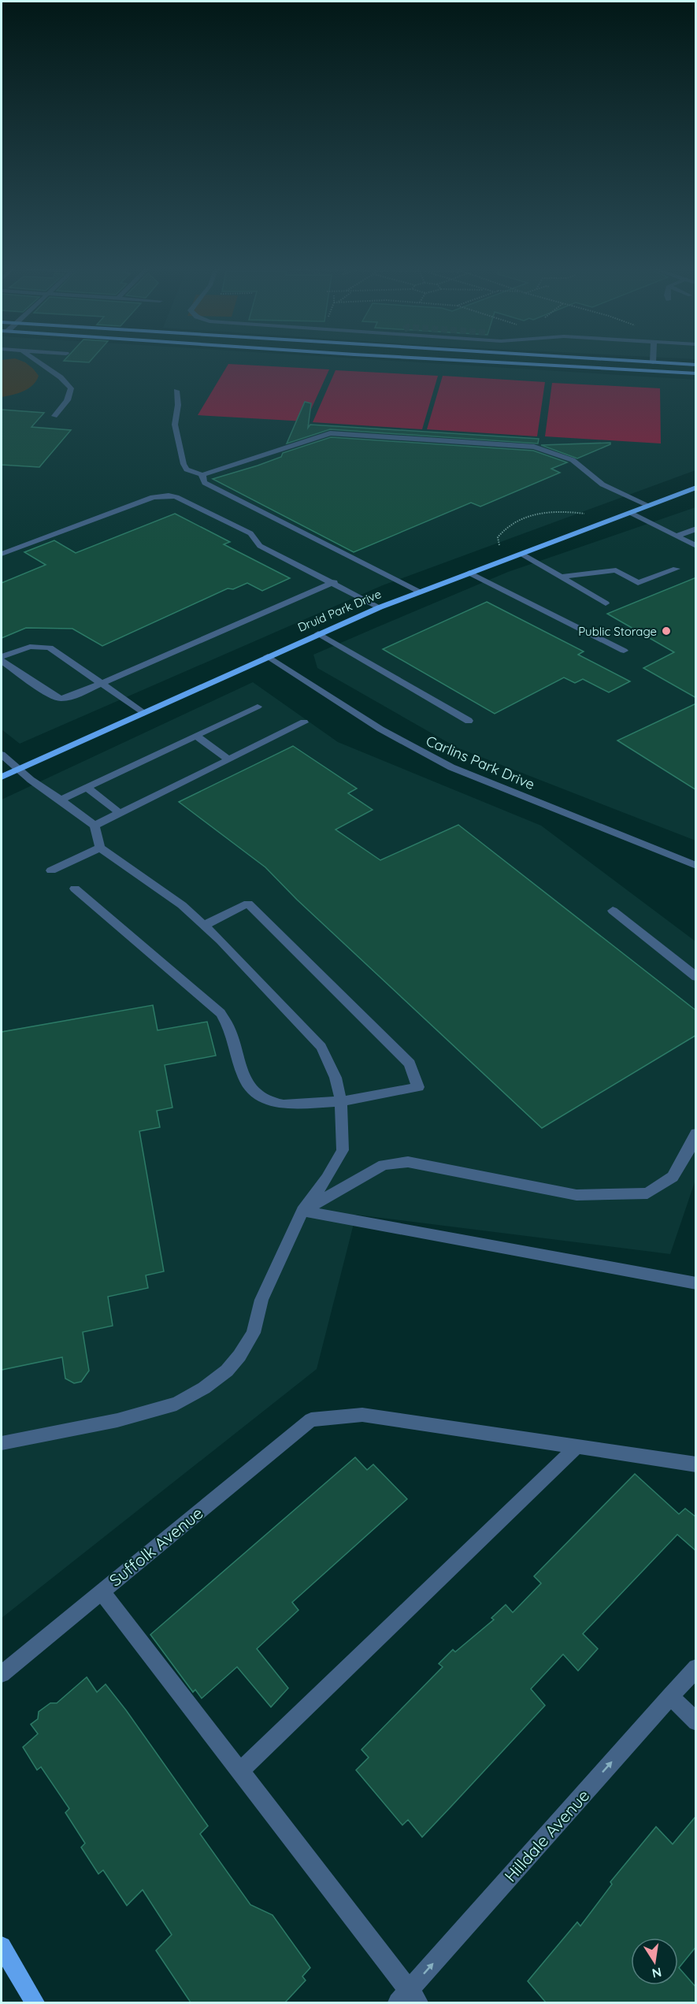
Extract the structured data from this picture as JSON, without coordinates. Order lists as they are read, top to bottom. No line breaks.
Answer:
{"streets":{"main road":["Druid Park Drive"],"street":["Carlins Park Drive","Suffolk Avenue","Hilldale Avenue"]},"crossings":[["Druid Park Drive","Carlins Park Drive"]],"one_way":["Hilldale Avenue"],"places":["Public Storage"],"north":"bottom"}
